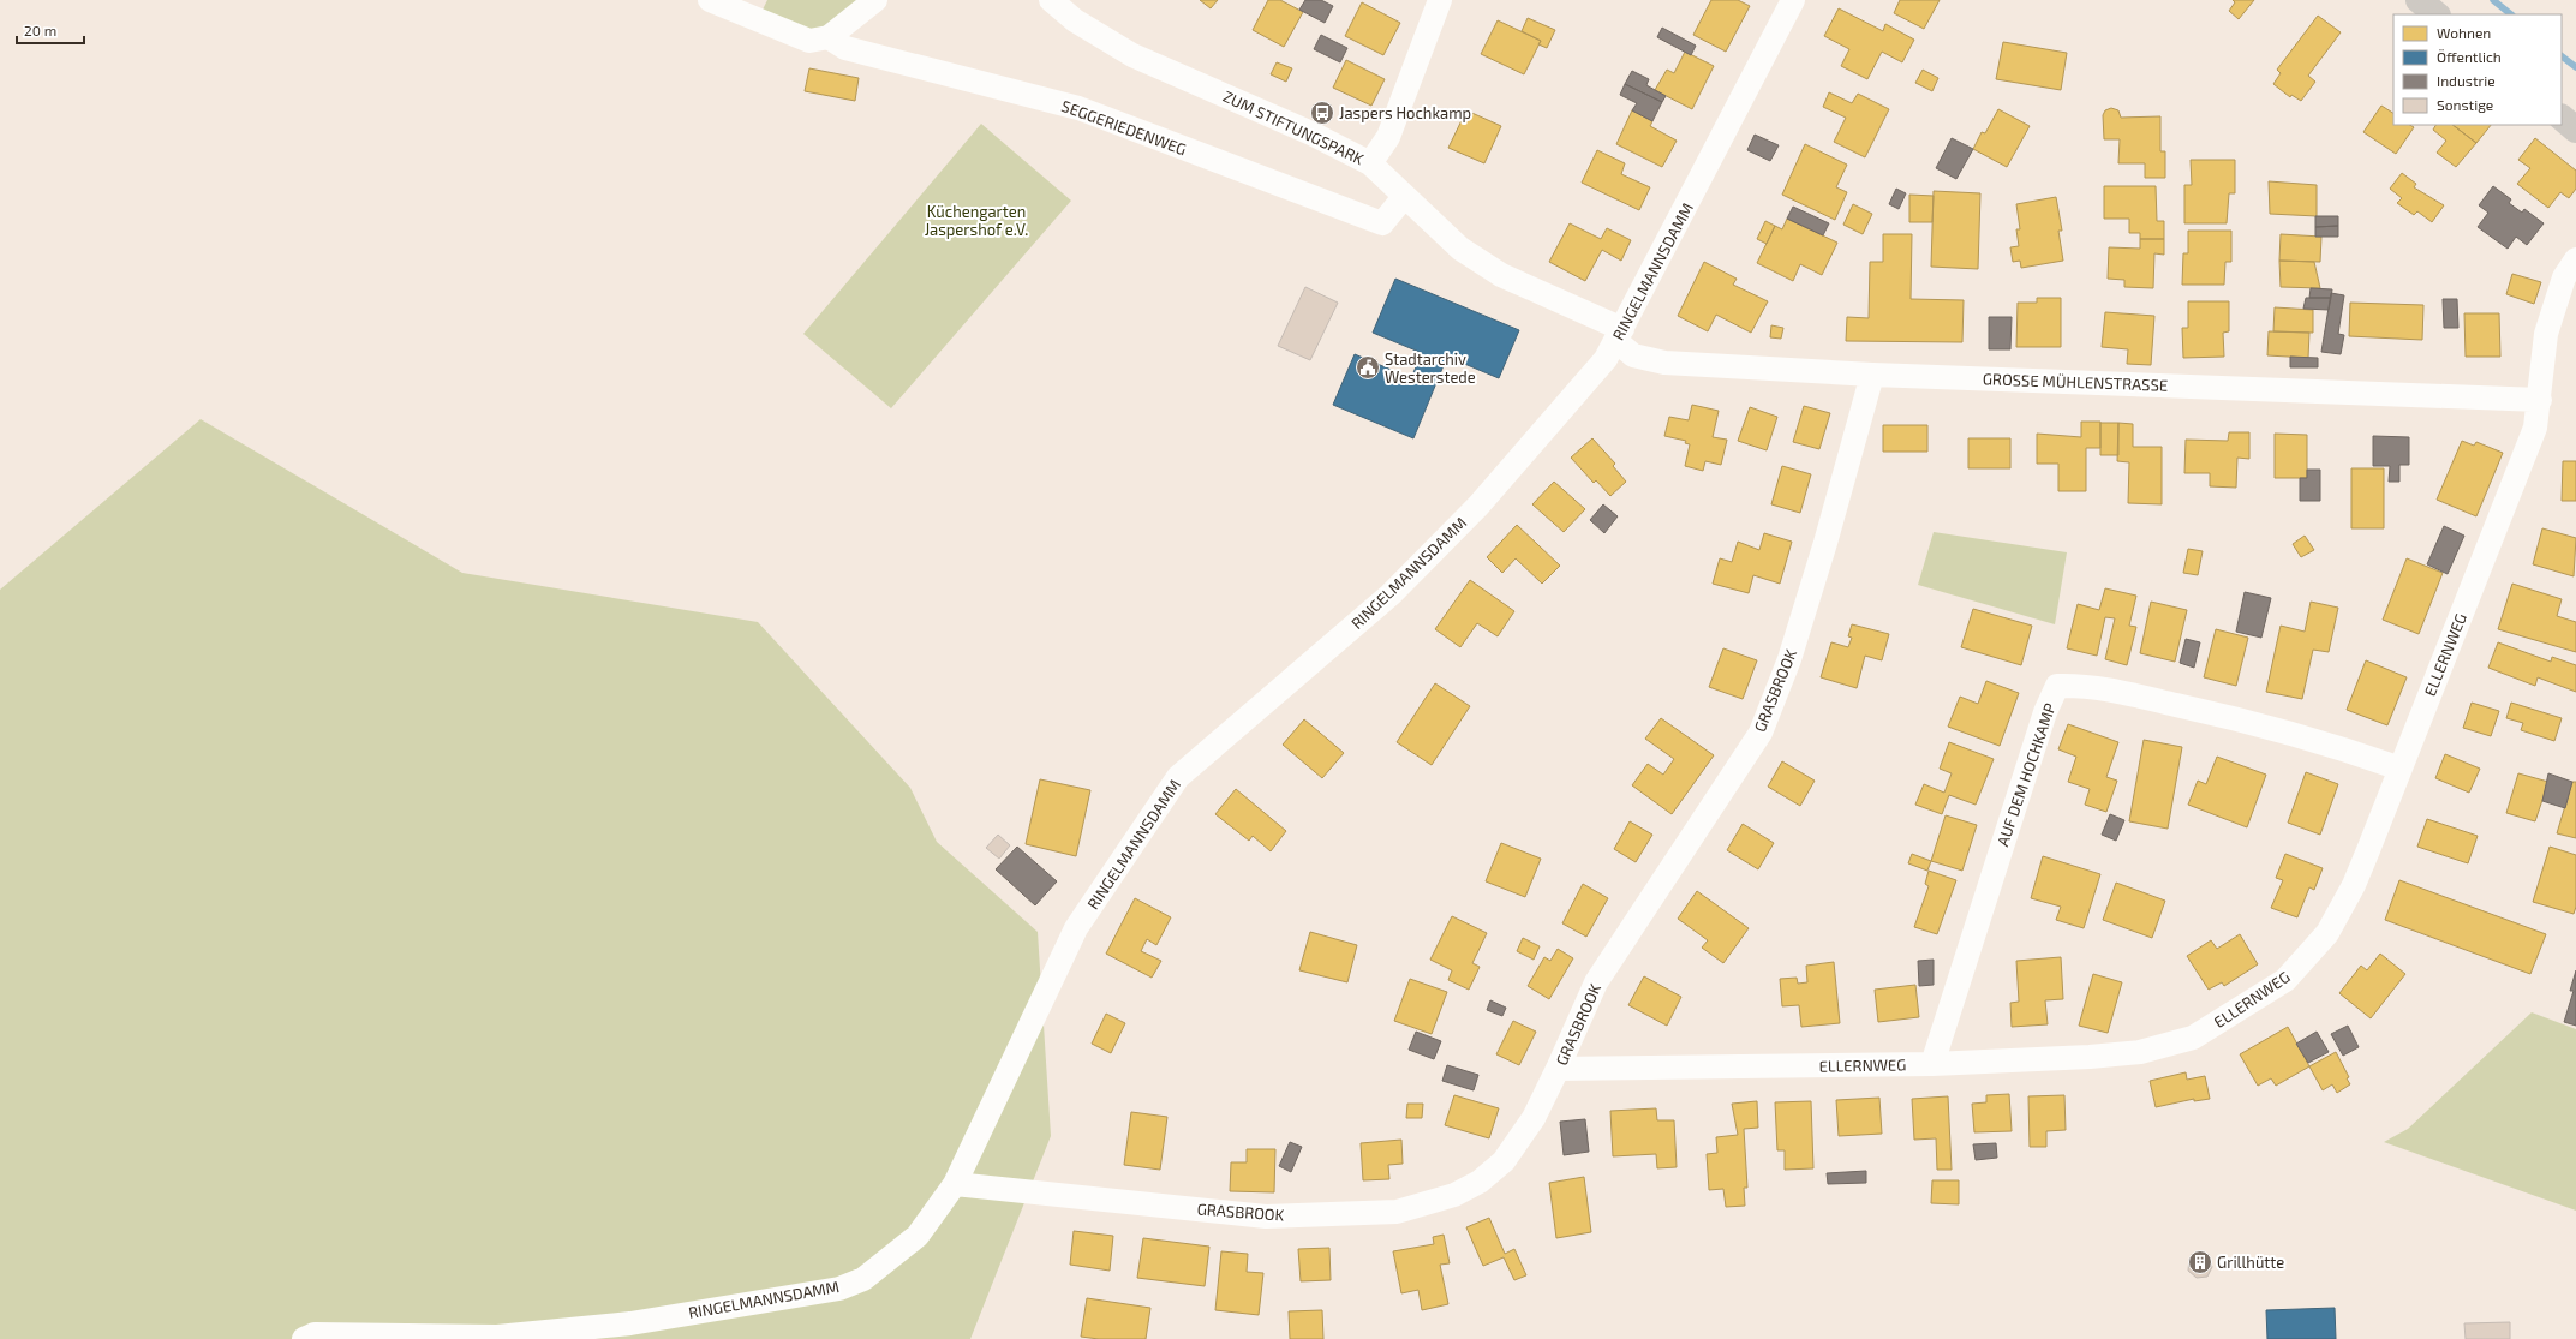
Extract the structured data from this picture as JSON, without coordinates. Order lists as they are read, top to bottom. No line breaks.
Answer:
{"streets":{"street":["SEGGERIEDENWEG","ZUM STIFTUNGSPARK","RINGELMANNSDAMM","GROSSE MÜHLENSTRASSE","ELLERNWEG","GRASBROOK","AUF DEM HOCHKAMP"]},"crossings":[["SEGGERIEDENWEG","ZUM STIFTUNGSPARK"],["ZUM STIFTUNGSPARK","RINGELMANNSDAMM"],["ZUM STIFTUNGSPARK","GROSSE MÜHLENSTRASSE"],["RINGELMANNSDAMM","GROSSE MÜHLENSTRASSE"],["RINGELMANNSDAMM","GRASBROOK"],["GROSSE MÜHLENSTRASSE","ELLERNWEG"],["GROSSE MÜHLENSTRASSE","GRASBROOK"],["ELLERNWEG","GRASBROOK"],["ELLERNWEG","AUF DEM HOCHKAMP"]],"parks":["Küchengarten Jaspershof e.V."],"places":{"bus stop":["Jaspers Hochkamp"],"public building":["Stadtarchiv Westerstede"],"building":["Grillhütte"]},"legend":["Wohnen","Öffentlich","Industrie","Sonstige"],"scale_bar":"20 m"}
